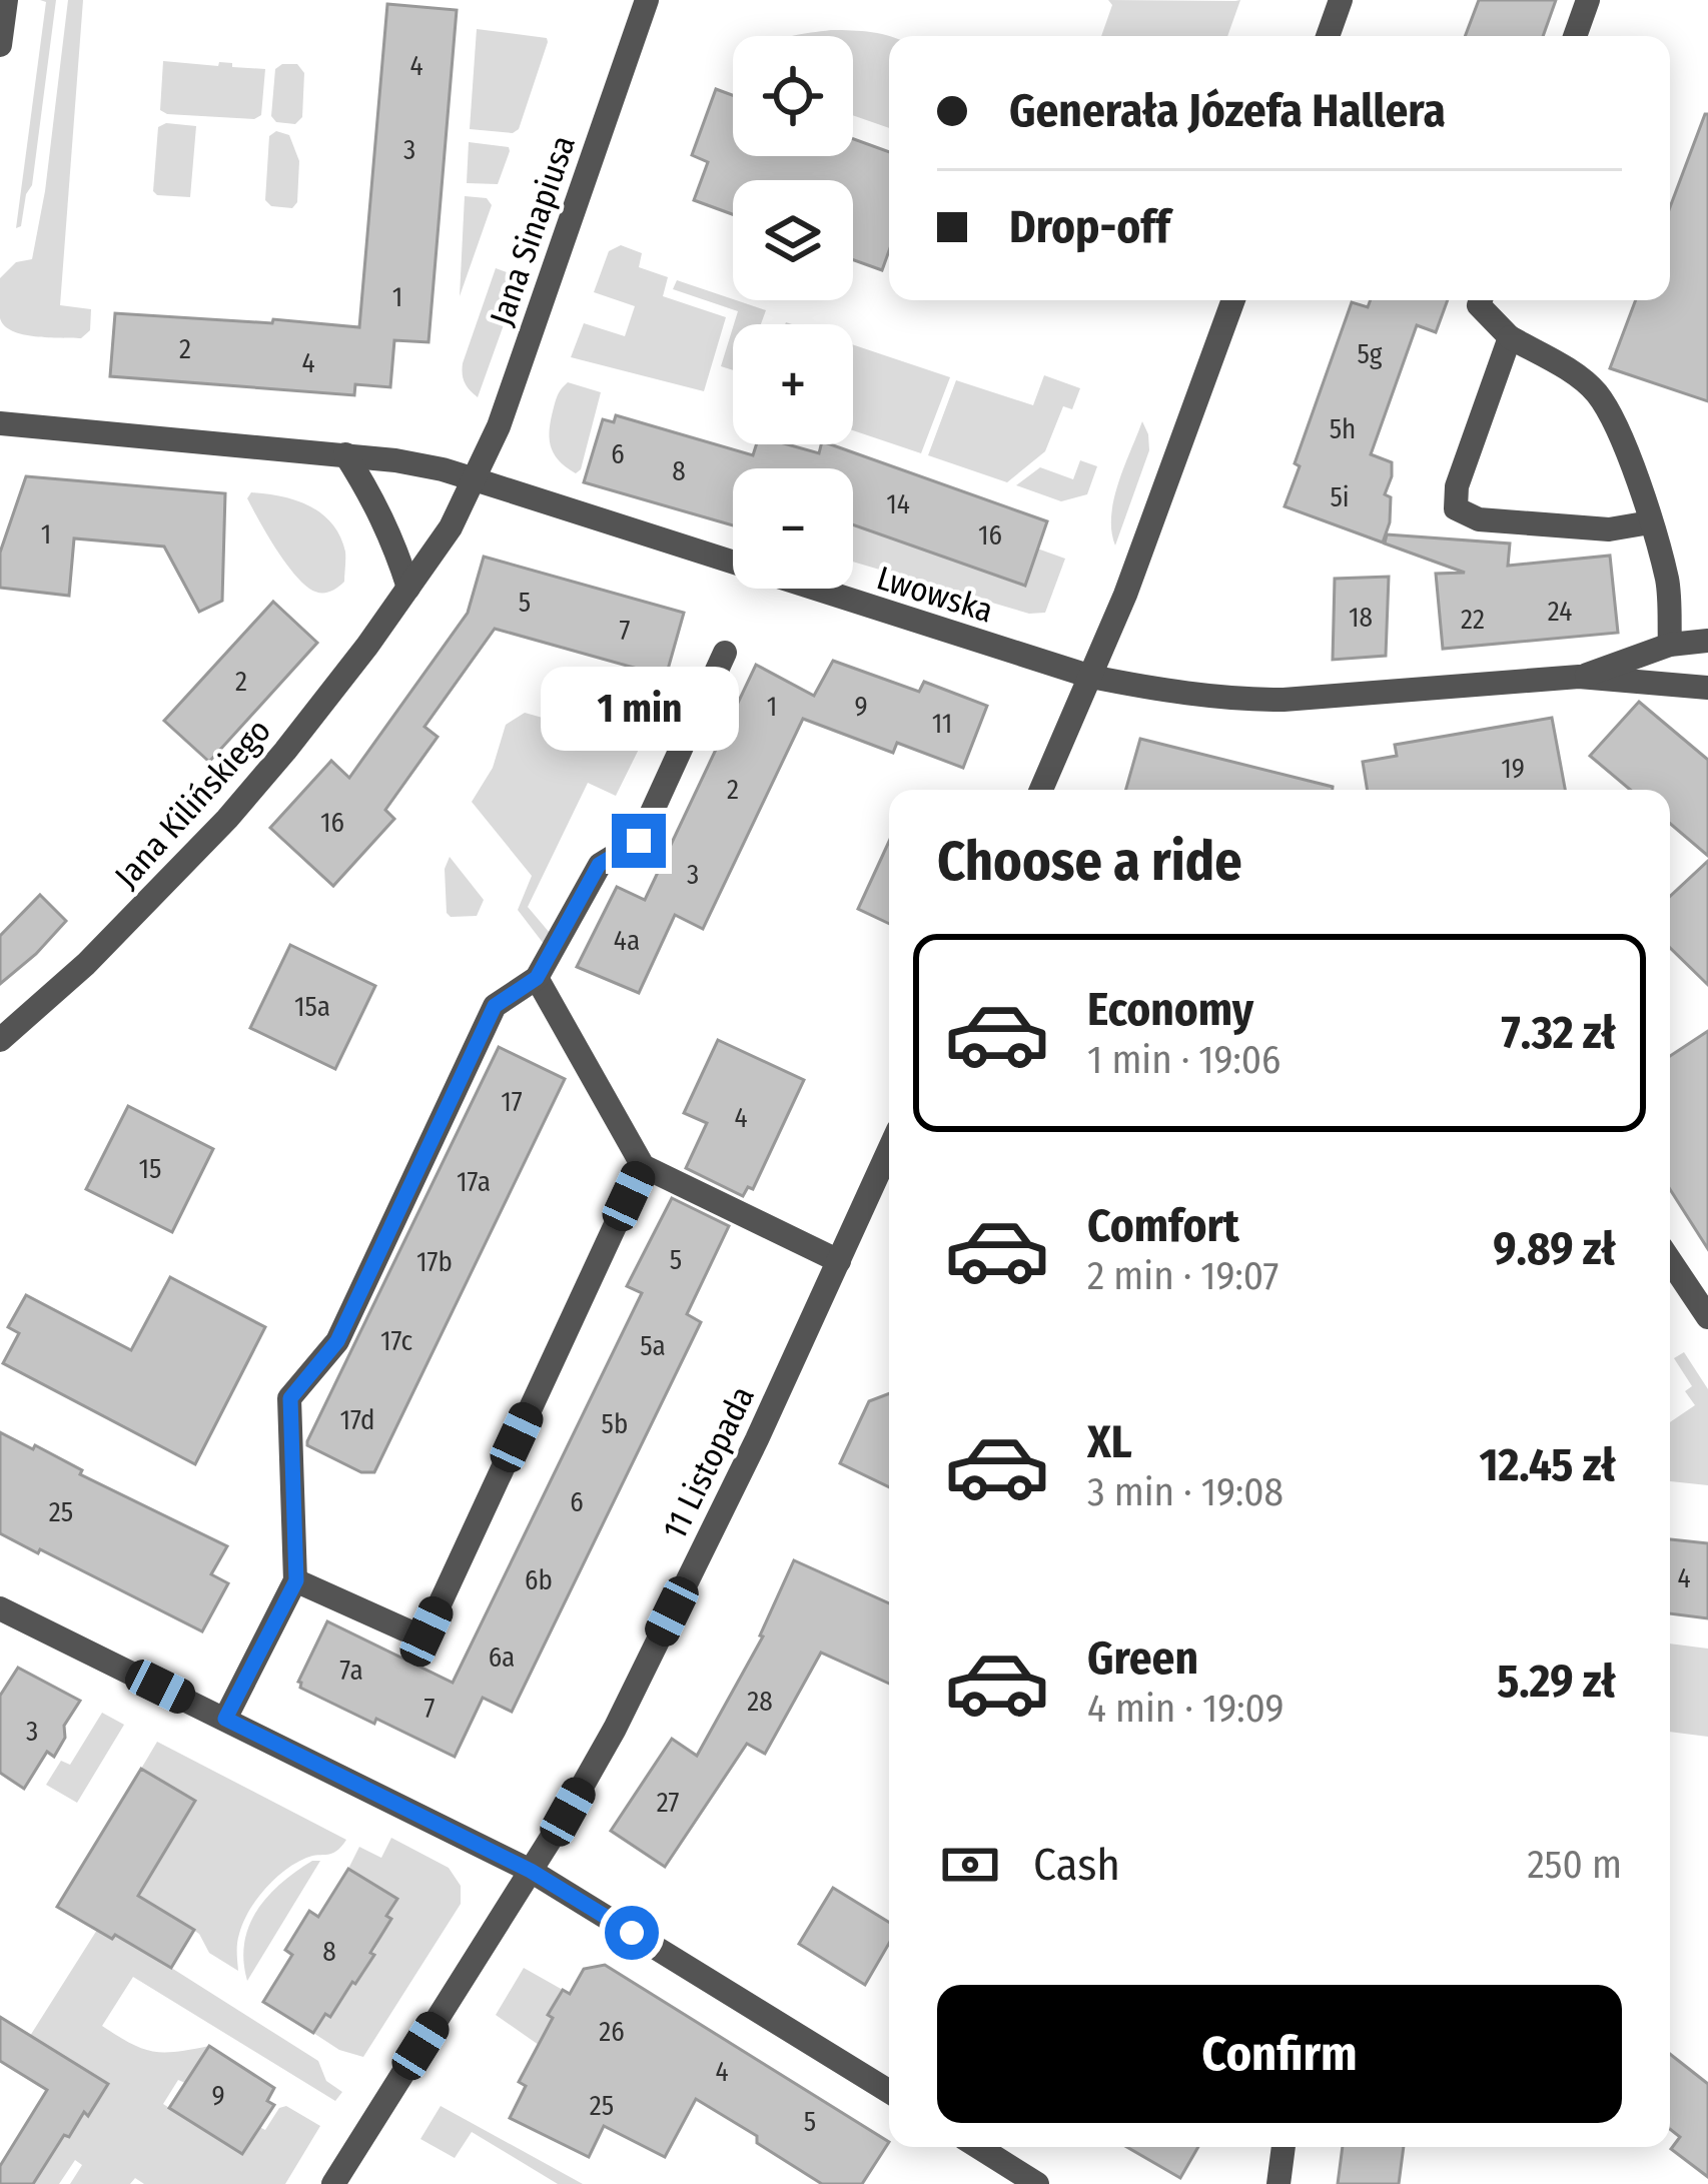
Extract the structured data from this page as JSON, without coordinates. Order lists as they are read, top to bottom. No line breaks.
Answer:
{"streets":{"street":["Jana Sinapiusa","Lwowska","Jana Kilińskiego","11 Listopada"]},"crossings":[["Jana Sinapiusa","Lwowska"],["Jana Sinapiusa","Jana Kilińskiego"],["Lwowska","Jana Kilińskiego"]],"house_numbers":["4","3","1","2","5g","4","5h","6","8","5i","14","1","16","5","24","18","22","7","2","1","9","11","19","2","16","3","4a","15a","17","4","15","17a","5","17b","17c","5a","17d","5b","6","25","4","6b","6a","7a","28","7","3","27","8","26","4","9","25","5"],"page":{"map_buttons":["+","−"],"banner":["Generała Józefa Hallera","Drop-off"],"bubble":"1 min","heading":"Choose a ride","list":[{"name":"Economy","note":"1 min · 19:06","value":"7.32 zł"},{"name":"Comfort","note":"2 min · 19:07","value":"9.89 zł"},{"name":"XL","note":"3 min · 19:08","value":"12.45 zł"},{"name":"Green","note":"4 min · 19:09","value":"5.29 zł"}],"pay":["Cash","250 m"],"buttons":"Confirm"}}
